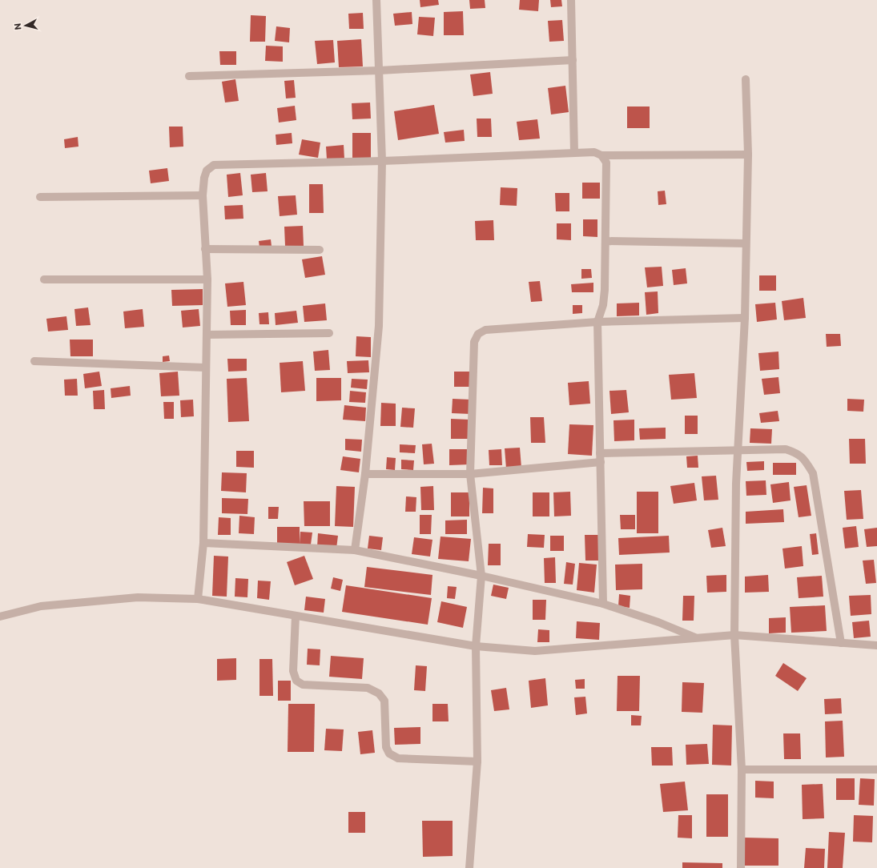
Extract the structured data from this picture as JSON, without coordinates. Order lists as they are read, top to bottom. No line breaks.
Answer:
{"north":"left"}
